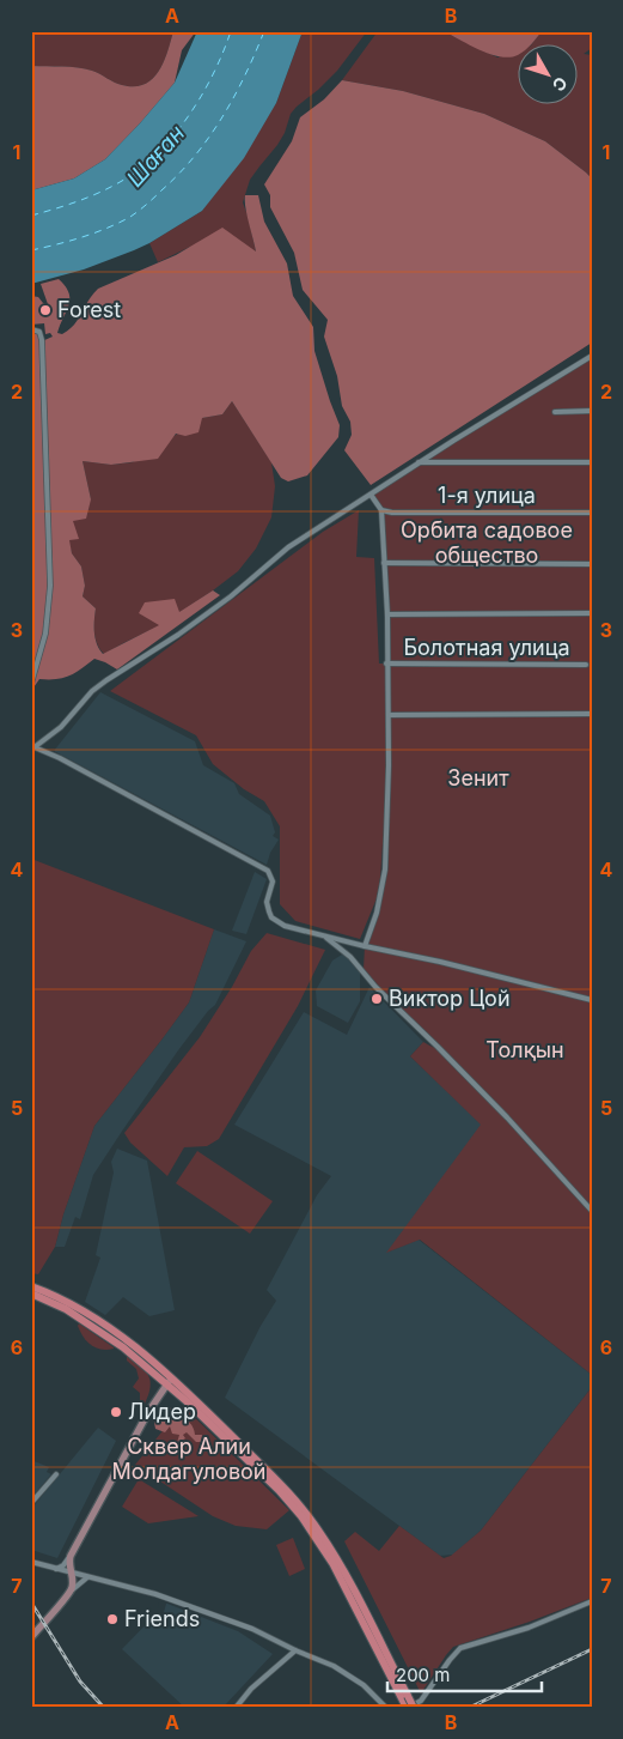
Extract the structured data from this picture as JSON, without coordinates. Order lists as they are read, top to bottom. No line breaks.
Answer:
{"streets":{"street":["1-я улица","Болотная улица"]},"water":["Шаған"],"parks":["Орбита садовое общество","Зенит","Толқын","Сквер Алии Молдагуловой"],"places":["Forest","Виктор Цой","Лидер","Friends"],"scale_bar":"200 m","north":"bottom right","grid":{"columns":["A","B"],"rows":["1","2","3","4","5","6","7"]}}
